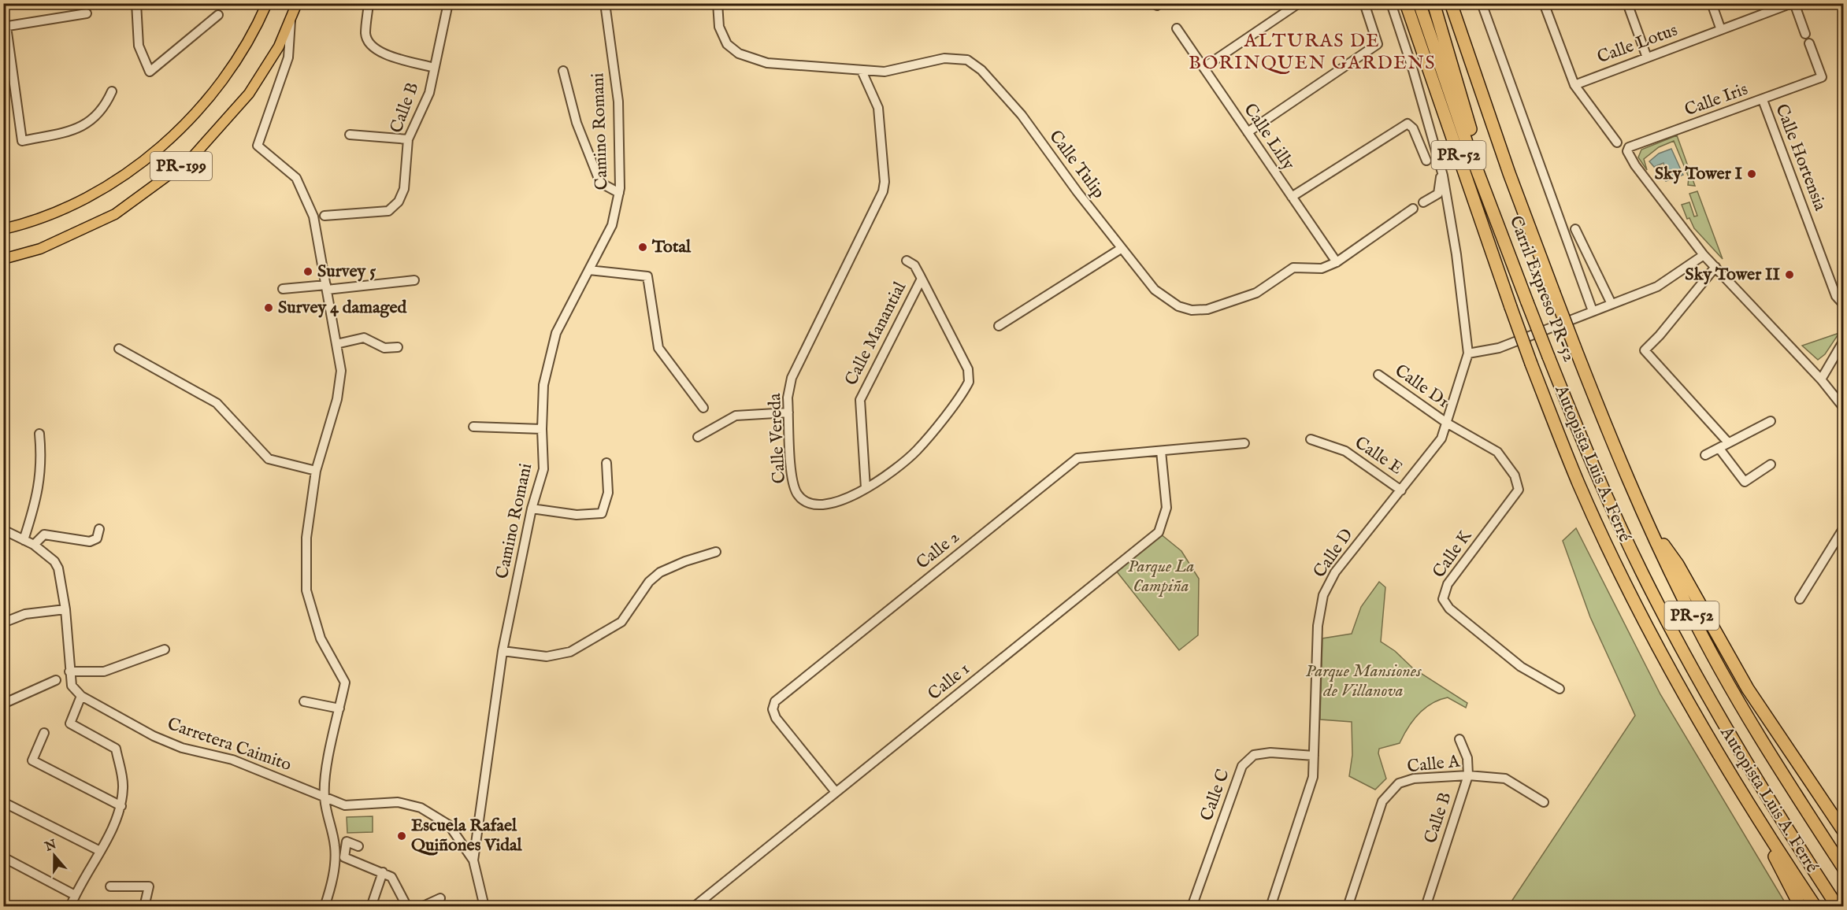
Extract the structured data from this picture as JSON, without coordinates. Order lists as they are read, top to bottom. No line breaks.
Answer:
{"streets":{"highway":["PR-52","Carril Expreso PR-52","Autopista Luis A. Ferré"],"main road":["PR-199"],"street":["Calle Lotus","Calle Iris","Calle B","Camino Romani","Calle Lilly","Calle Hortensia","Calle Tulip","Calle Manantial","Calle D1","Calle Vereda","Calle E","Calle 2","Calle D","Calle K","Calle 1","Carretera Caimito","Calle A","Calle C"]},"crossings":[["Calle Iris","Calle Hortensia"],["Calle B","Calle A"],["Camino Romani","Carretera Caimito"],["Calle Lilly","Calle Tulip"],["Calle Tulip","Calle Vereda"],["Calle Manantial","Calle Vereda"],["Calle D1","Calle D"],["Calle D1","Calle K"],["Calle E","Calle D"],["Calle 2","Calle 1"],["Calle D","Calle K"],["Calle D","Calle C"]],"districts":["ALTURAS DE BORINQUEN GARDENS"],"parks":["Parque La Campiña","Parque Mansiones de Villanova"],"places":["Sky Tower I","Total","Survey 5","Sky Tower II","Survey 4 damaged","Escuela Rafael Quiñones Vidal"],"north":"top"}
